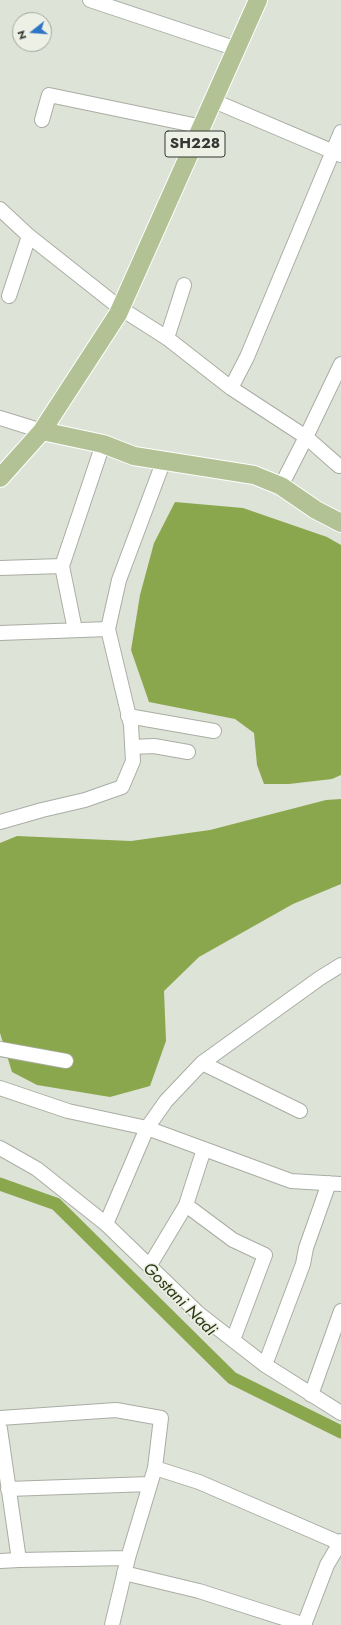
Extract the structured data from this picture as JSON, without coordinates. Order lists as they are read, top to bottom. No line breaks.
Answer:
{"streets":{"main road":["SH228"]},"water":["Gostani Nadi"],"north":"left"}
